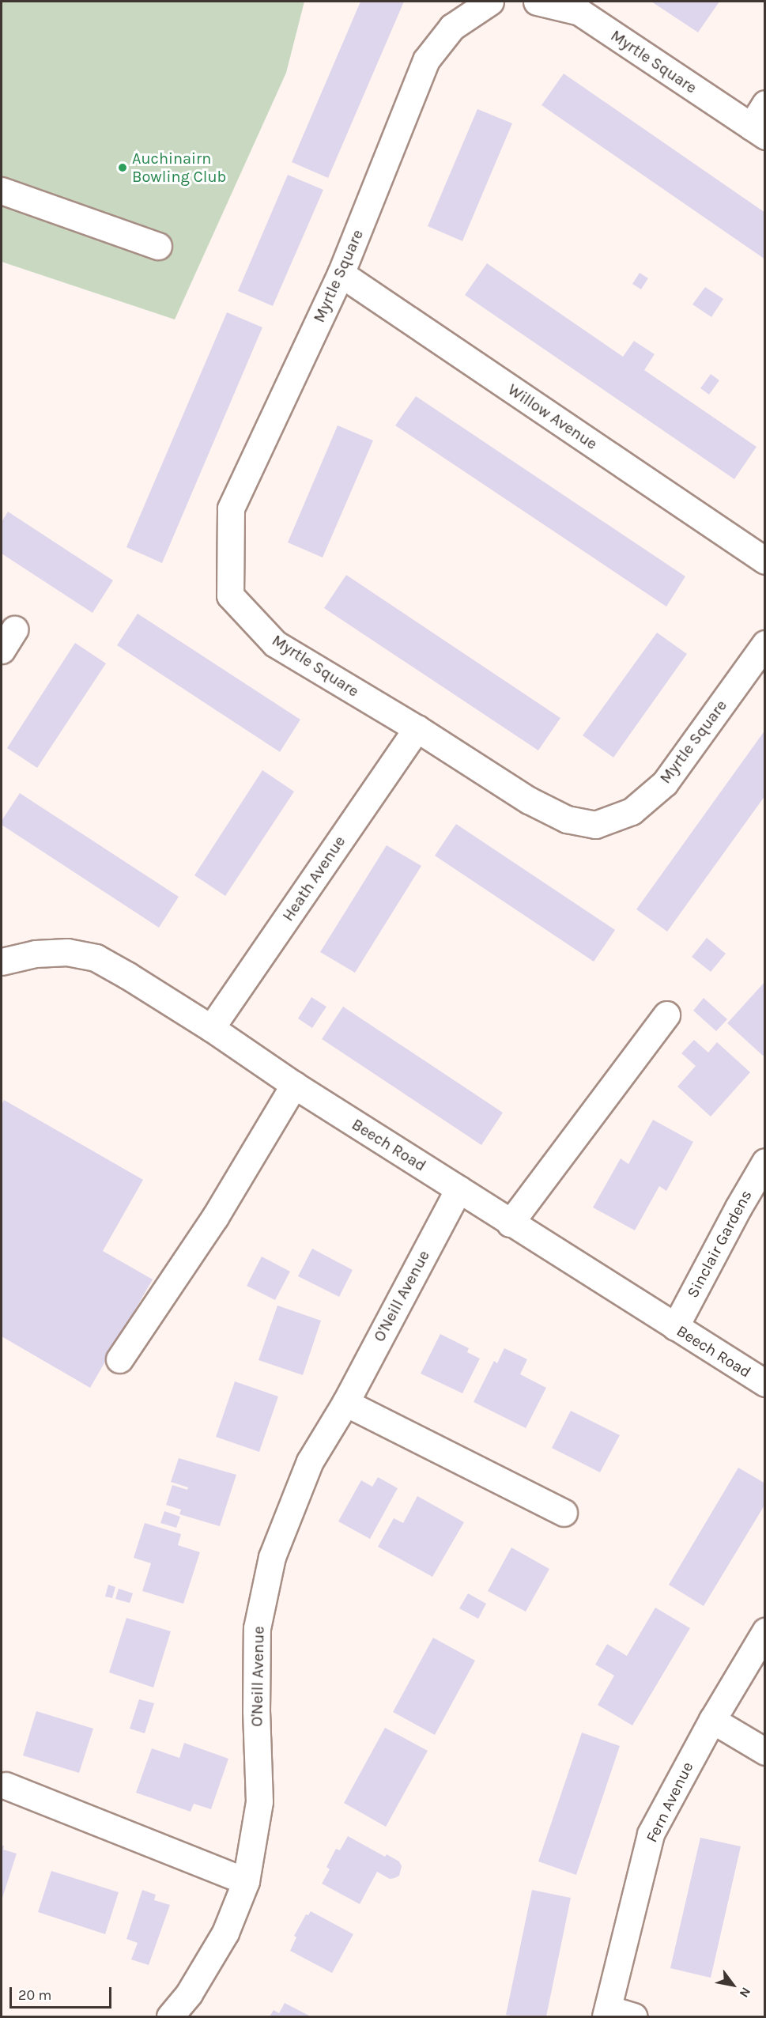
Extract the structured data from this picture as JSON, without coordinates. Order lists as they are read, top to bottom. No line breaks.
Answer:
{"streets":{"street":["Myrtle Square","Willow Avenue","Heath Avenue","Beech Road","Sinclair Gardens","O'Neill Avenue","Fern Avenue"]},"crossings":[["Myrtle Square","Willow Avenue"],["Myrtle Square","Heath Avenue"],["Heath Avenue","Beech Road"],["Beech Road","Sinclair Gardens"],["Beech Road","O'Neill Avenue"]],"places":["Auchinairn Bowling Club"],"scale_bar":"20 m","north":"bottom right"}
